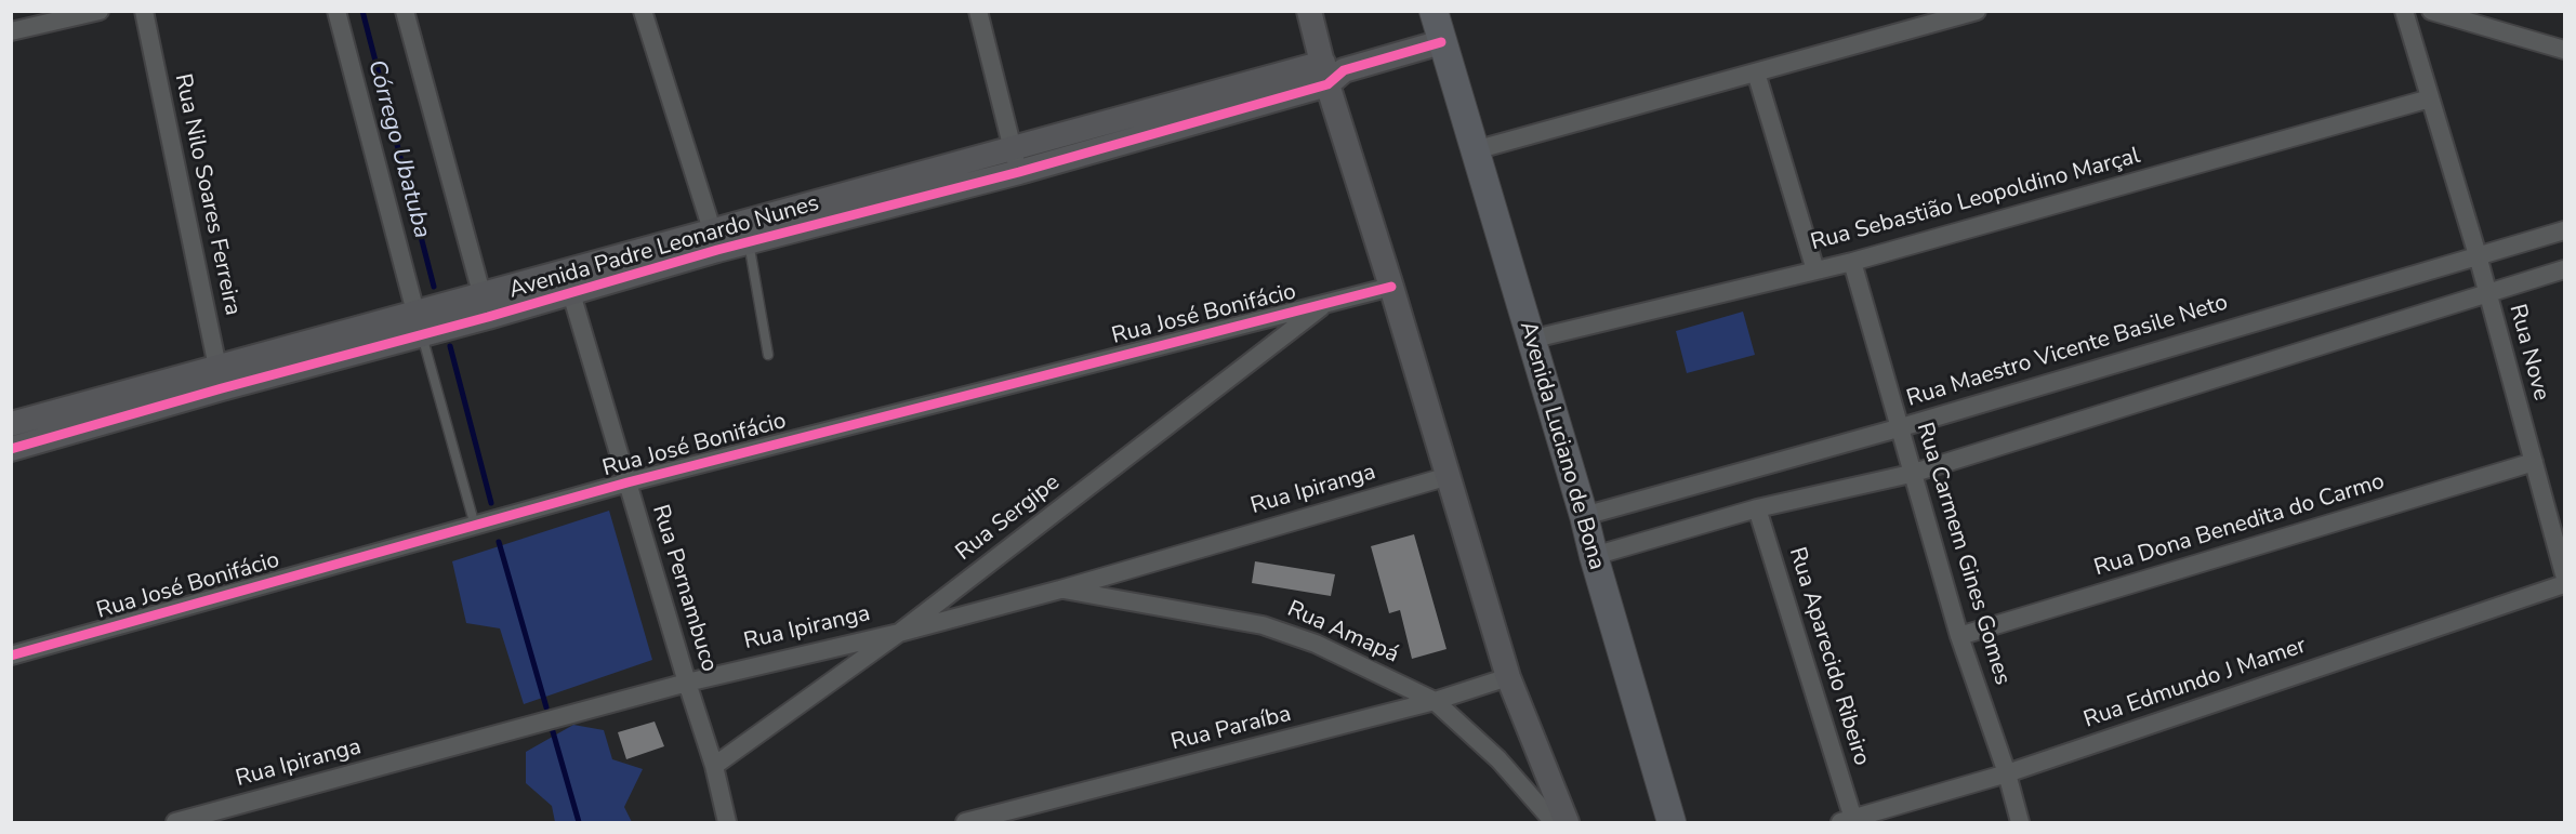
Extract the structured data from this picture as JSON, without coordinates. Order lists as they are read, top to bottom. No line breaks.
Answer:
{"streets":{"main road":["Avenida Luciano de Bona"],"street":["Rua Nilo Soares Ferreira","Rua Sebastião Leopoldino Marçal","Avenida Padre Leonardo Nunes","Rua José Bonifácio","Rua Maestro Vicente Basile Neto","Rua Nove","Rua Ipiranga","Rua Sergipe","Rua Dona Benedita do Carmo","Rua Carmem Gines Gomes","Rua Pernambuco","Rua Amapá","Rua Aparecido Ribeiro","Rua Edmundo J Mamer","Rua Paraíba"]},"crossings":[["Rua Nilo Soares Ferreira","Avenida Padre Leonardo Nunes"],["Rua Sebastião Leopoldino Marçal","Rua Nove"],["Rua Sebastião Leopoldino Marçal","Avenida Luciano de Bona"],["Rua Sebastião Leopoldino Marçal","Rua Carmem Gines Gomes"],["Avenida Padre Leonardo Nunes","Rua Pernambuco"],["Rua José Bonifácio","Rua Sergipe"],["Rua José Bonifácio","Rua Pernambuco"],["Rua Maestro Vicente Basile Neto","Rua Nove"],["Rua Maestro Vicente Basile Neto","Avenida Luciano de Bona"],["Rua Maestro Vicente Basile Neto","Rua Carmem Gines Gomes"],["Rua Nove","Rua Dona Benedita do Carmo"],["Rua Ipiranga","Rua Sergipe"],["Rua Ipiranga","Rua Pernambuco"],["Rua Ipiranga","Rua Amapá"],["Rua Sergipe","Rua Pernambuco"],["Rua Dona Benedita do Carmo","Rua Carmem Gines Gomes"],["Rua Carmem Gines Gomes","Rua Edmundo J Mamer"],["Rua Amapá","Rua Paraíba"],["Rua Aparecido Ribeiro","Rua Edmundo J Mamer"]],"water":["Córrego Ubatuba"]}
